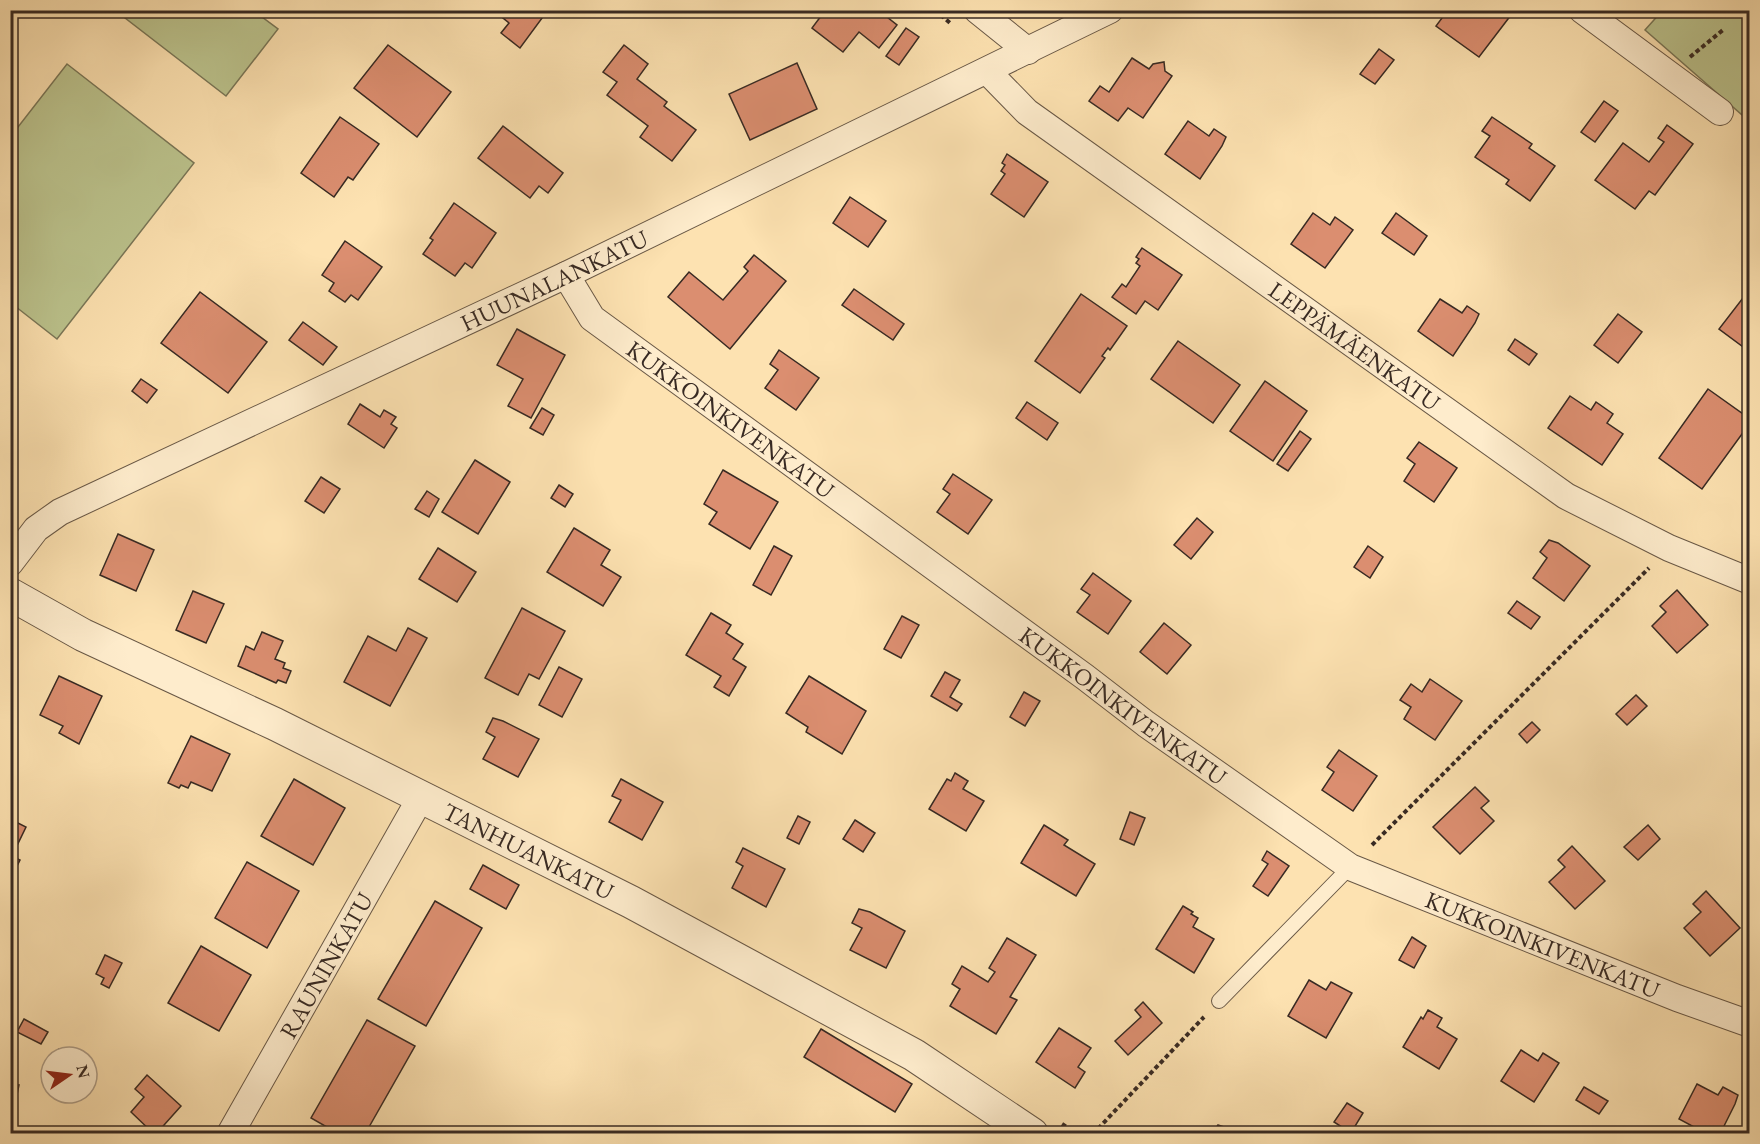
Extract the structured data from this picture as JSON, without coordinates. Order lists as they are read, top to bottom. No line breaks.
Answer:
{"streets":{"street":["HUUNALANKATU","LEPPÄMÄENKATU","KUKKOINKIVENKATU","TANHUANKATU","RAUNINKATU"]},"crossings":[["HUUNALANKATU","LEPPÄMÄENKATU"],["HUUNALANKATU","KUKKOINKIVENKATU"],["TANHUANKATU","RAUNINKATU"]],"north":"right"}
